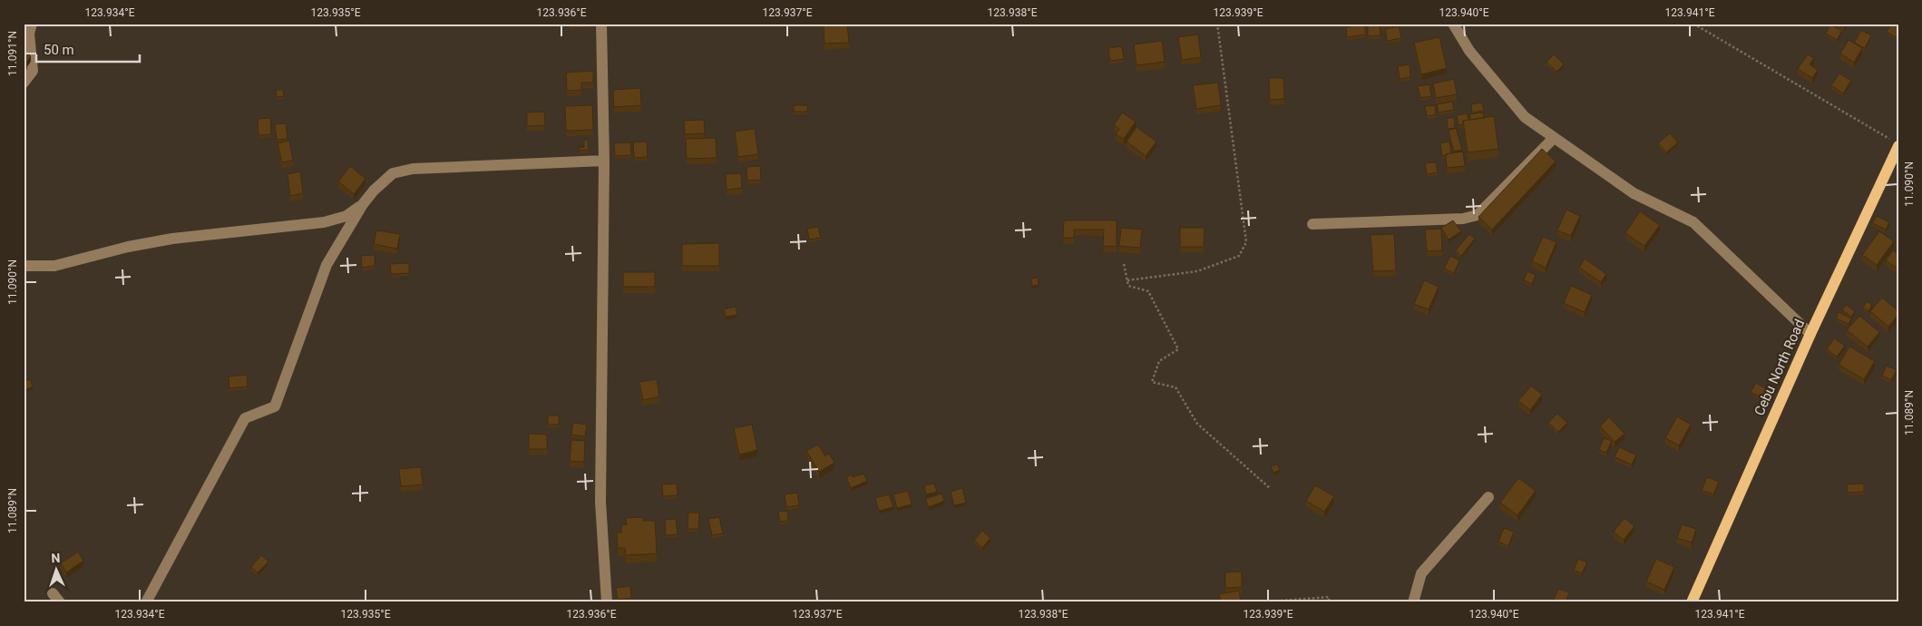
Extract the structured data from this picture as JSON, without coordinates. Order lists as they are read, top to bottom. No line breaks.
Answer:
{"streets":{"main road":["Cebu North Road"]},"scale_bar":"50 m","north":"top","coordinates":["123.934°E","123.935°E","123.936°E","123.937°E","123.938°E","123.939°E","123.940°E","123.941°E","11.091°N","11.090°N","11.089°N"]}
